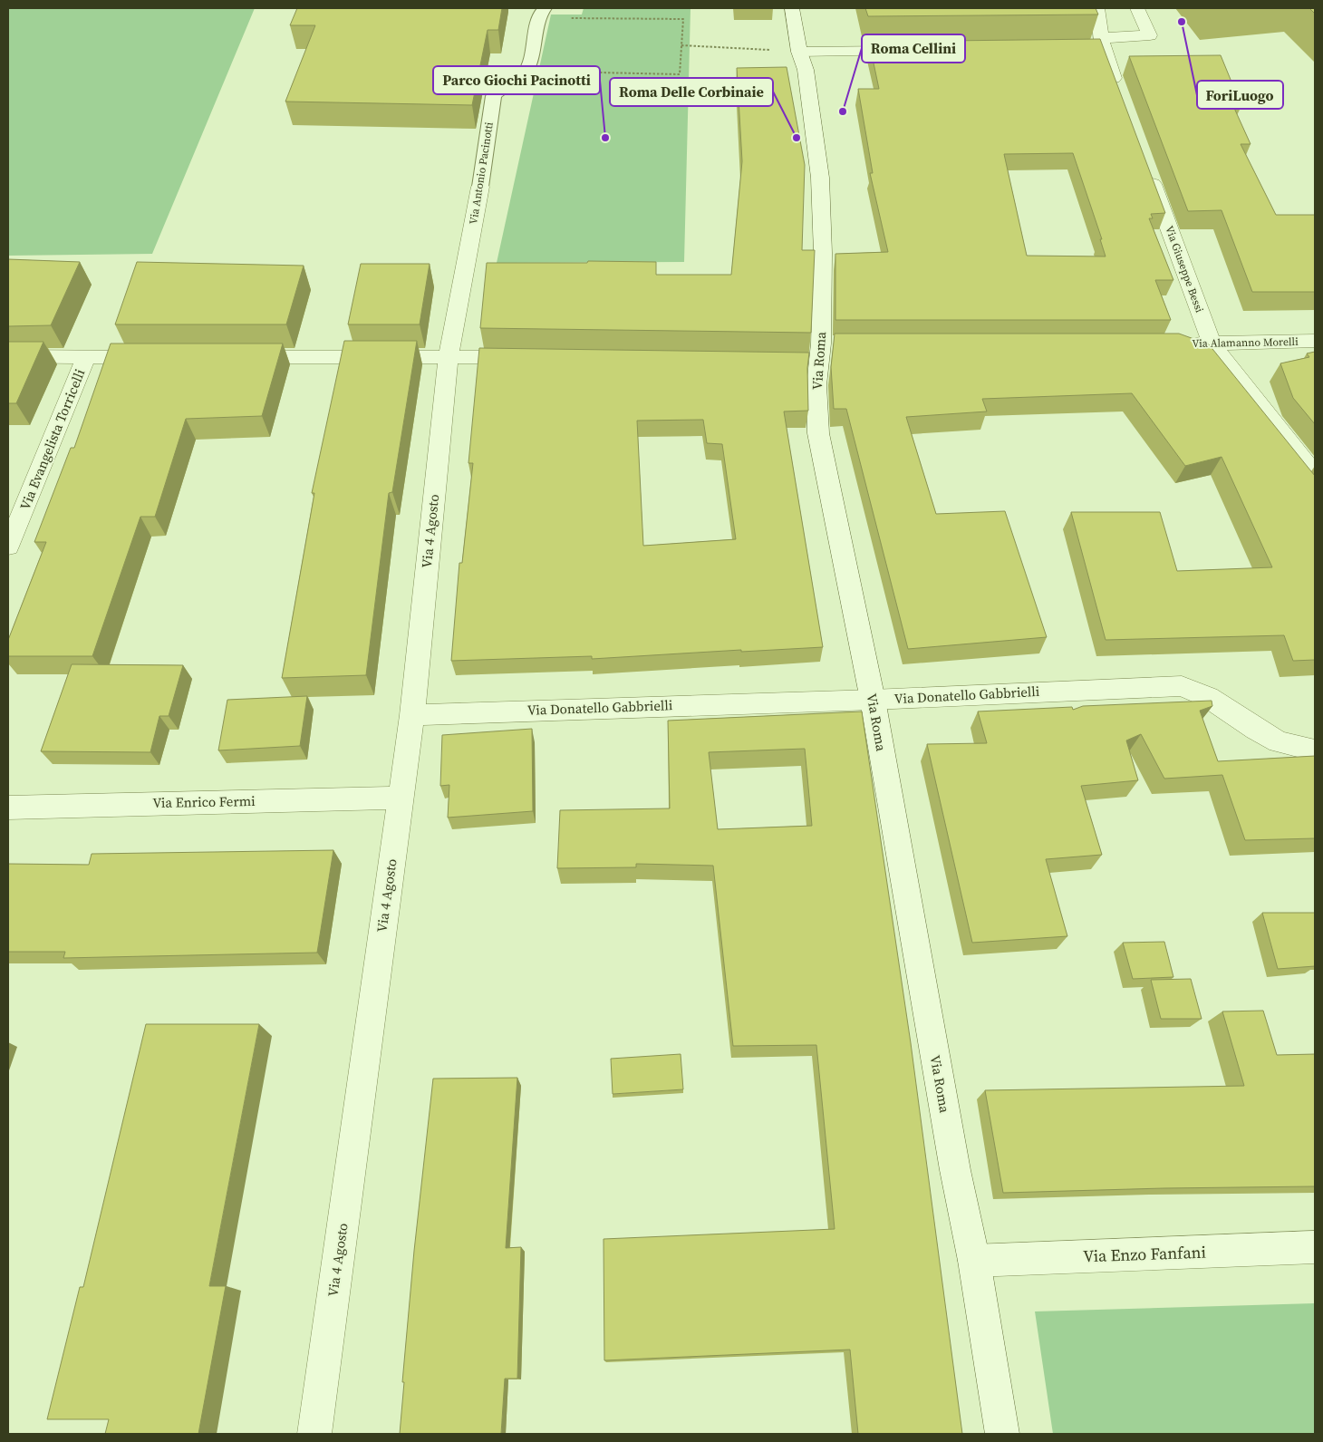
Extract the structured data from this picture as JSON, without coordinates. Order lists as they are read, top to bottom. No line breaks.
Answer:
{"streets":{"street":["Via Antonio Pacinotti","Via Giuseppe Bessi","Via Alamanno Morelli","Via Roma","Via Evangelista Torricelli","Via 4 Agosto","Via Donatello Gabbrielli","Via Enrico Fermi","Via Enzo Fanfani"]},"crossings":[["Via Antonio Pacinotti","Via 4 Agosto"],["Via Giuseppe Bessi","Via Alamanno Morelli"],["Via Roma","Via Donatello Gabbrielli"],["Via Roma","Via Enzo Fanfani"],["Via 4 Agosto","Via Donatello Gabbrielli"],["Via 4 Agosto","Via Enrico Fermi"]],"places":["ForiLuogo","Roma Cellini","Parco Giochi Pacinotti","Roma Delle Corbinaie"]}
